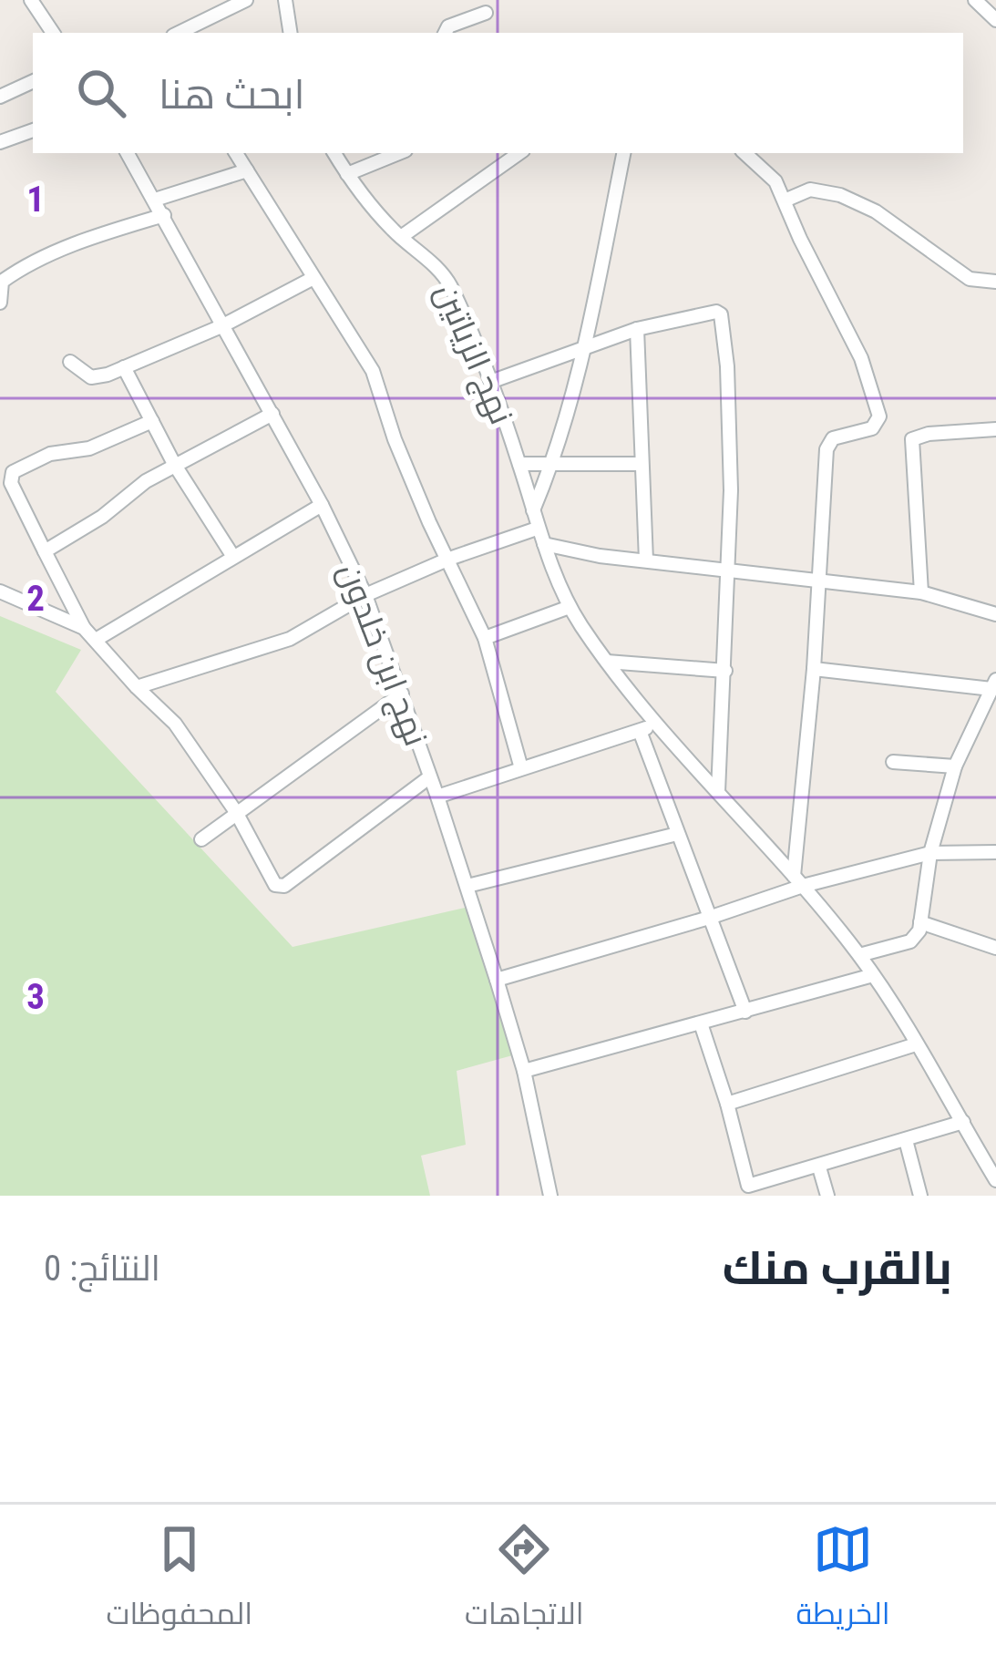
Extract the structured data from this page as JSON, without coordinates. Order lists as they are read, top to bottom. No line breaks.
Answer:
{"streets":{"street":["نهج الزياتين","نهج ابن خلدون"]},"page":{"search":"ابحث هنا","heading":["بالقرب منك","النتائج: 0"],"nav":["الخريطة","الاتجاهات","المحفوظات"]},"grid":{"rows":["1","2","3"]}}
